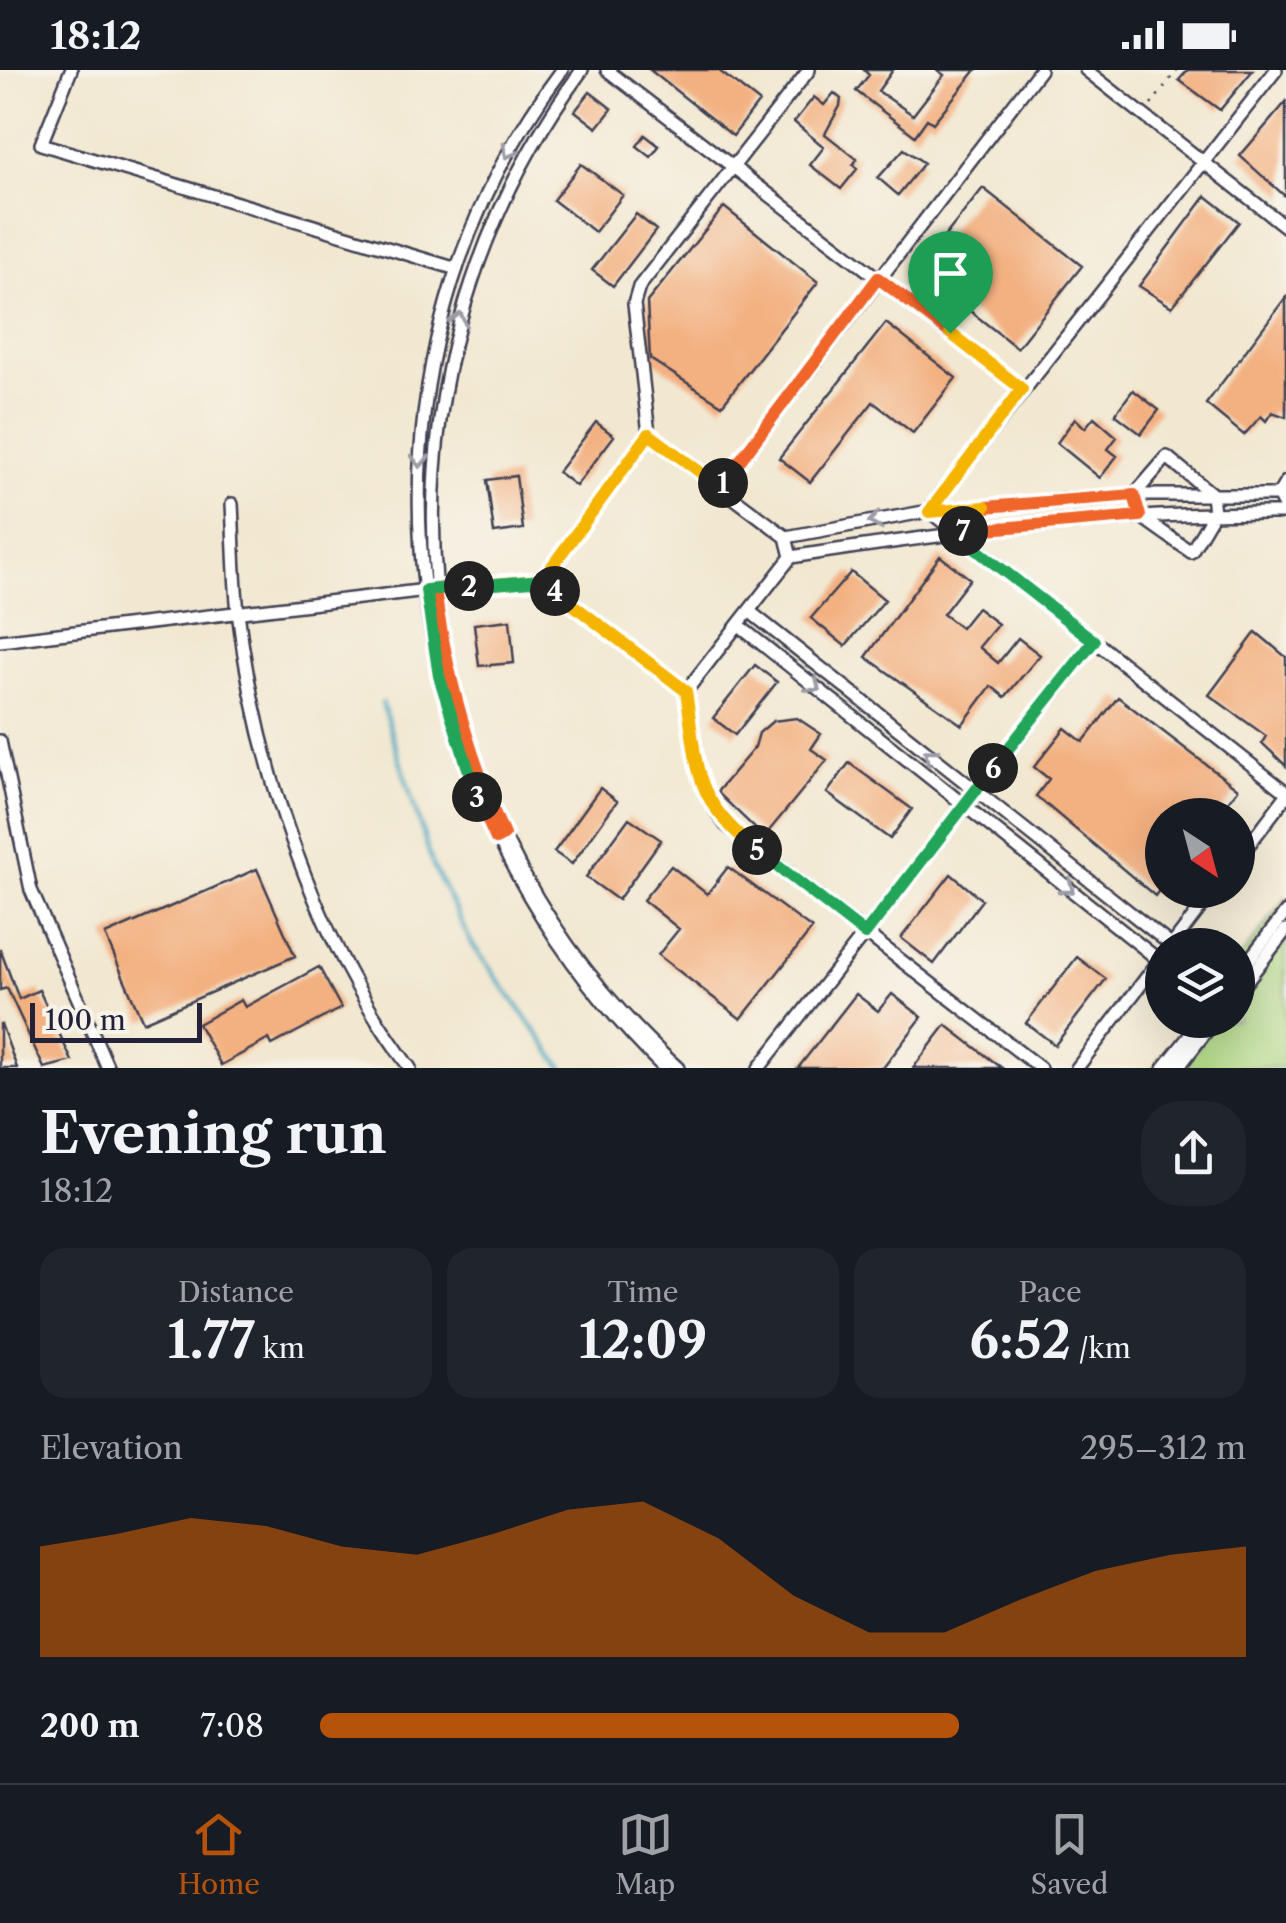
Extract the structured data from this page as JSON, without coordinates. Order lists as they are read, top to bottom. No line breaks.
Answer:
{"scale_bar":"100 m","north":"bottom right","page":{"status":"18:12","pins":["1","7","2","4","6","3","5"],"scale":"100 m","heading":["Evening run","18:12"],"stats":[["Distance","1.77 km"],["Time","12:09"],["Pace","6:52 /km"]],"chart":["Elevation","295–312 m"],"list":[{"name":"200 m","note":"7:08"}],"tabs":["Home","Map","Saved"]}}
